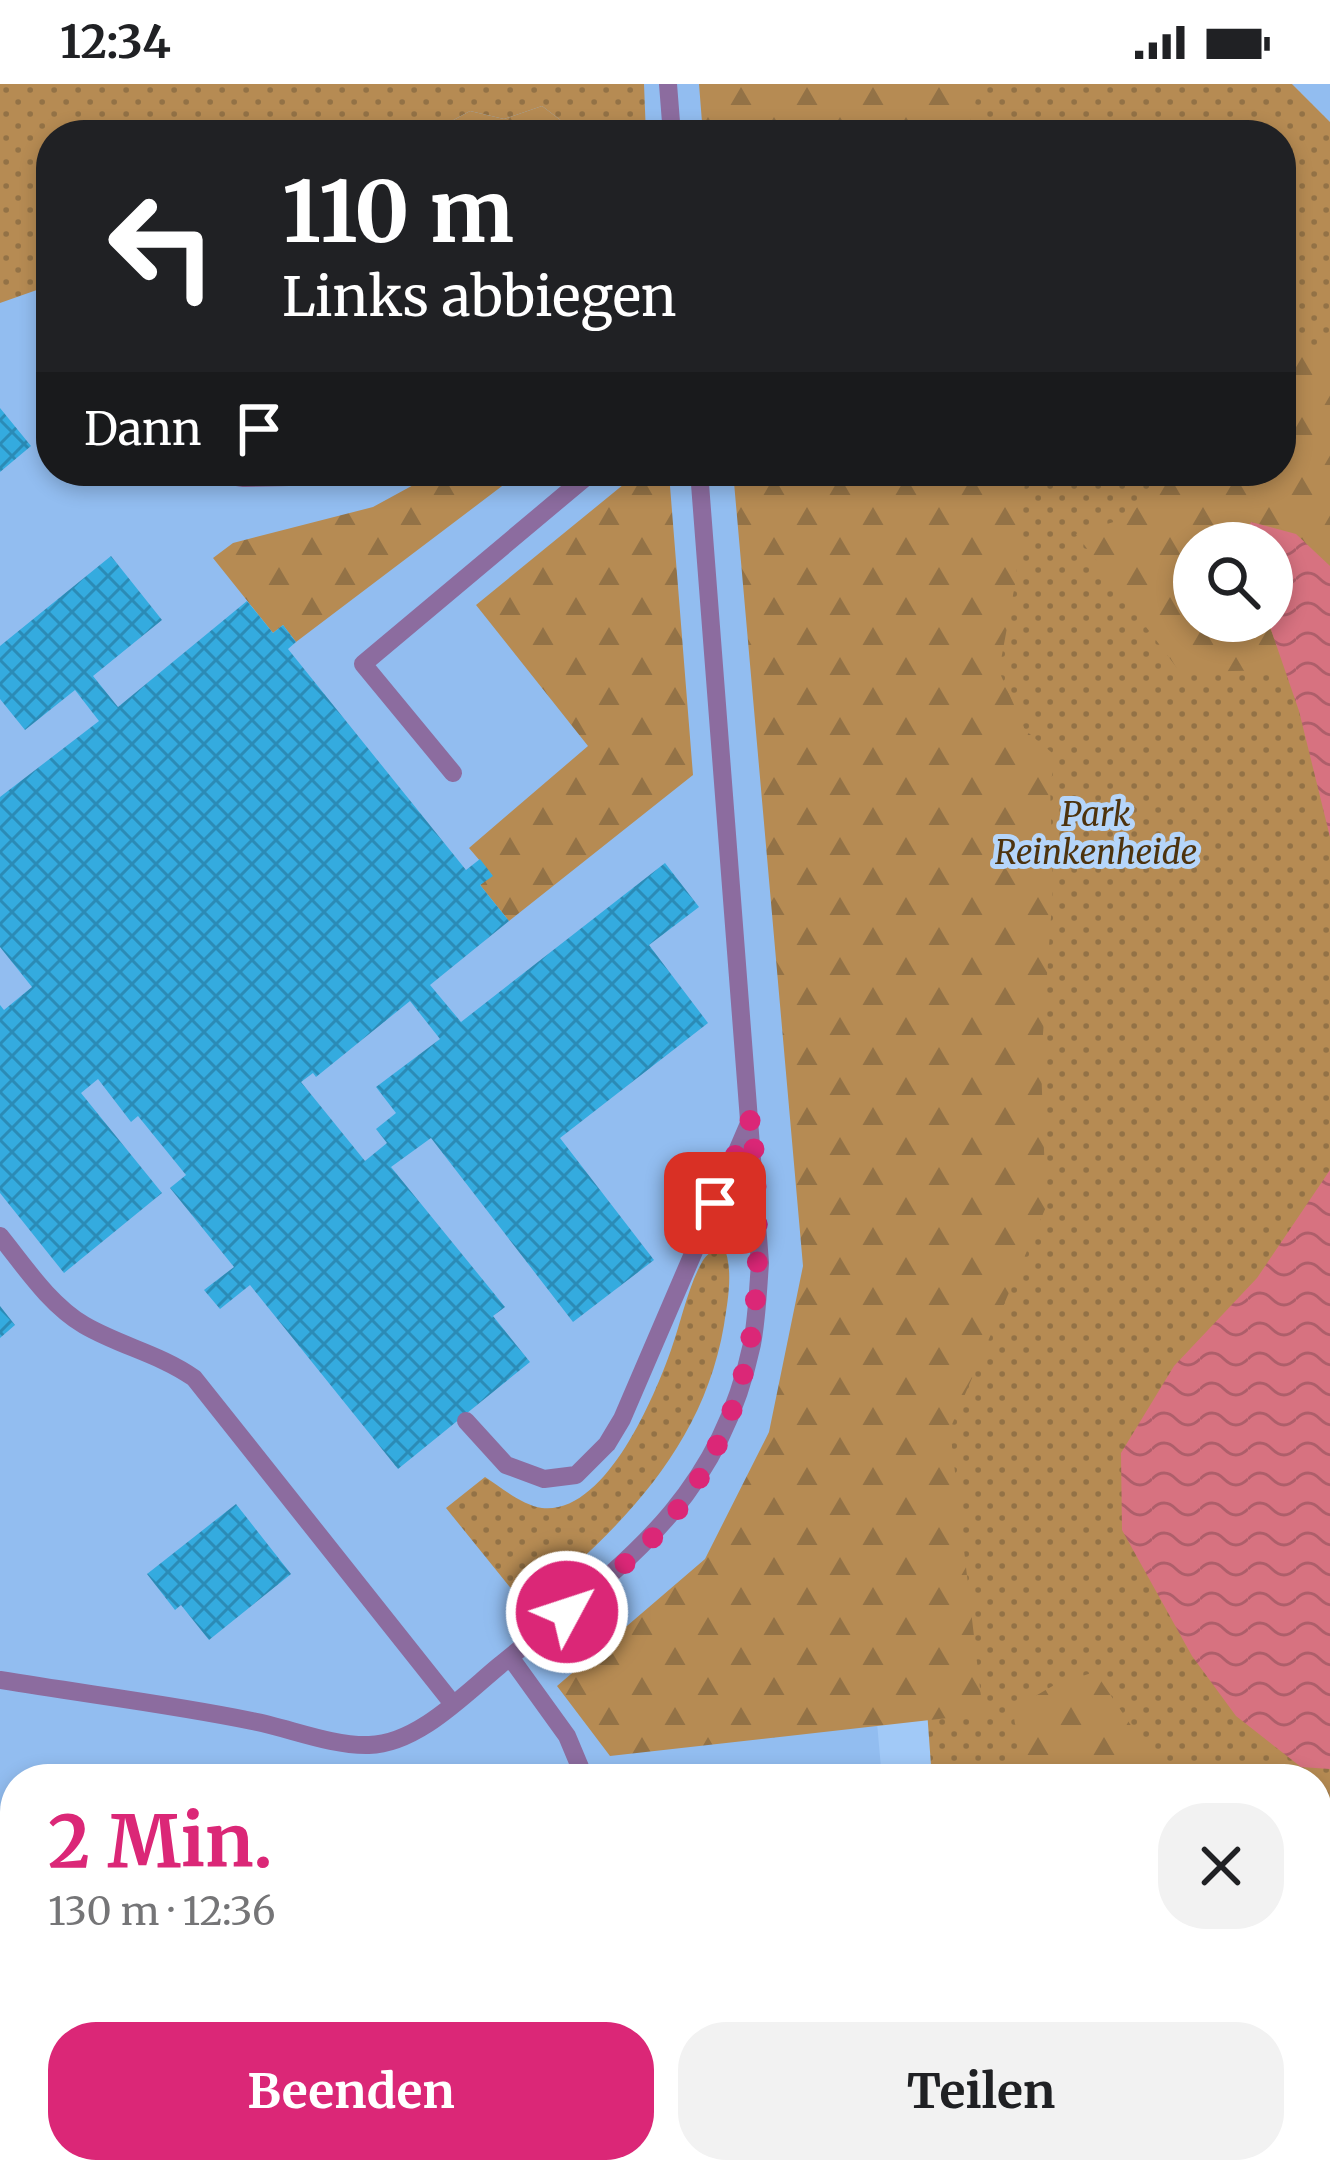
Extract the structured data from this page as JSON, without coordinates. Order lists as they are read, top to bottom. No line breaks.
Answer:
{"parks":["Park Reinkenheide"],"page":{"status":"12:34","turn":["110 m","Links abbiegen"],"then":"Dann","heading":["2 Min.","130 m · 12:36"],"buttons":["Beenden","Teilen"]}}
